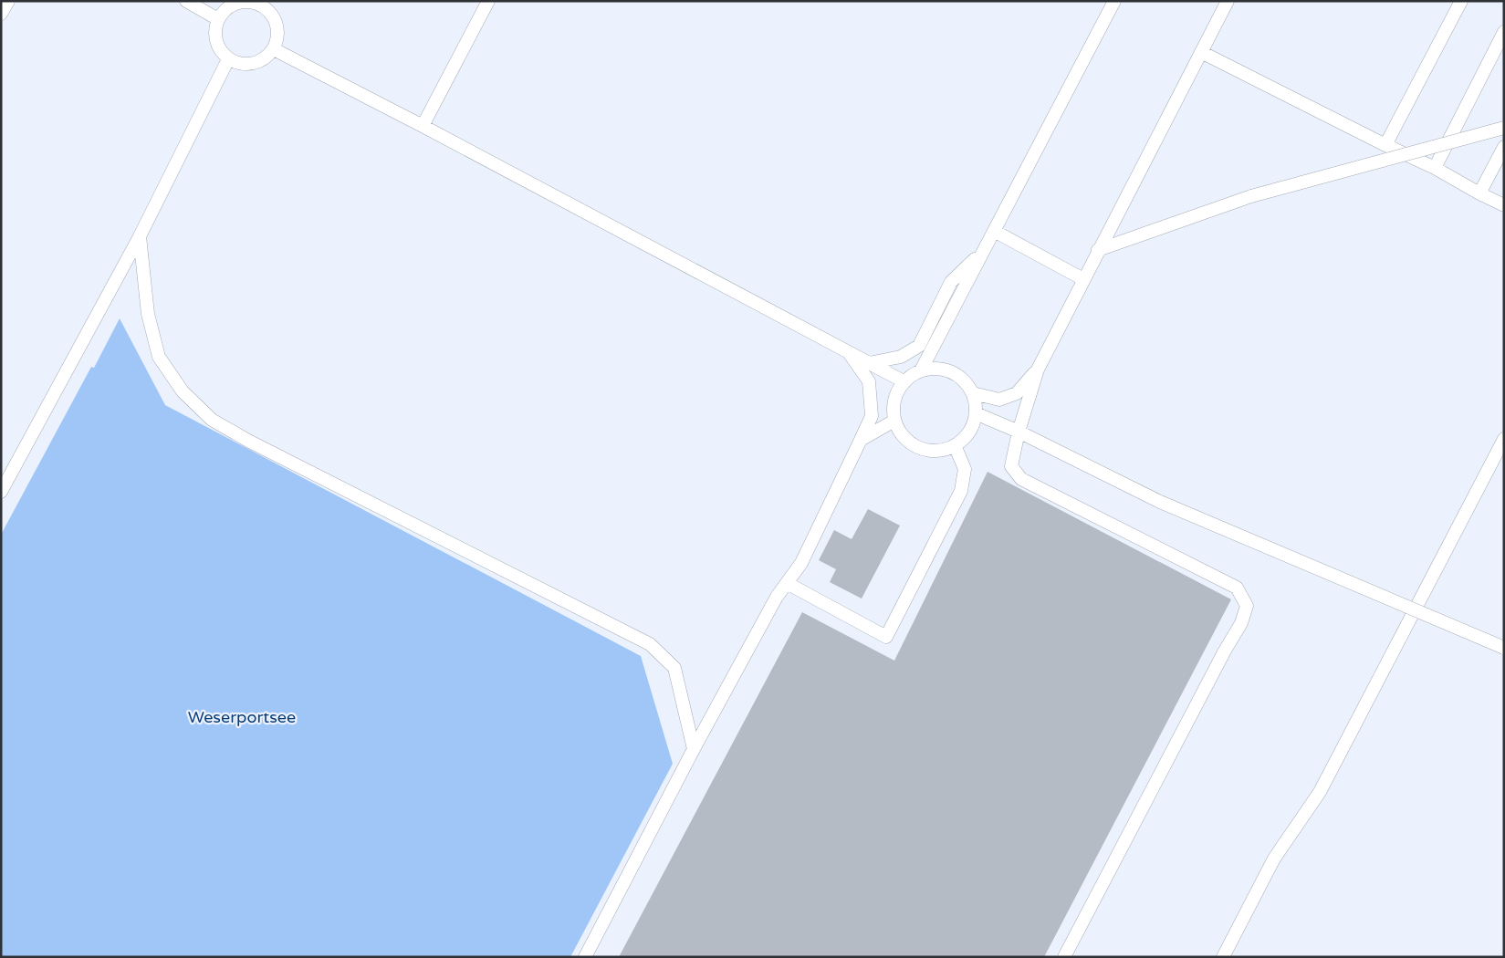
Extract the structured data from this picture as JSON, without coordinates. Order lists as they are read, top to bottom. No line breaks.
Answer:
{"parks":["Weserportsee"]}
